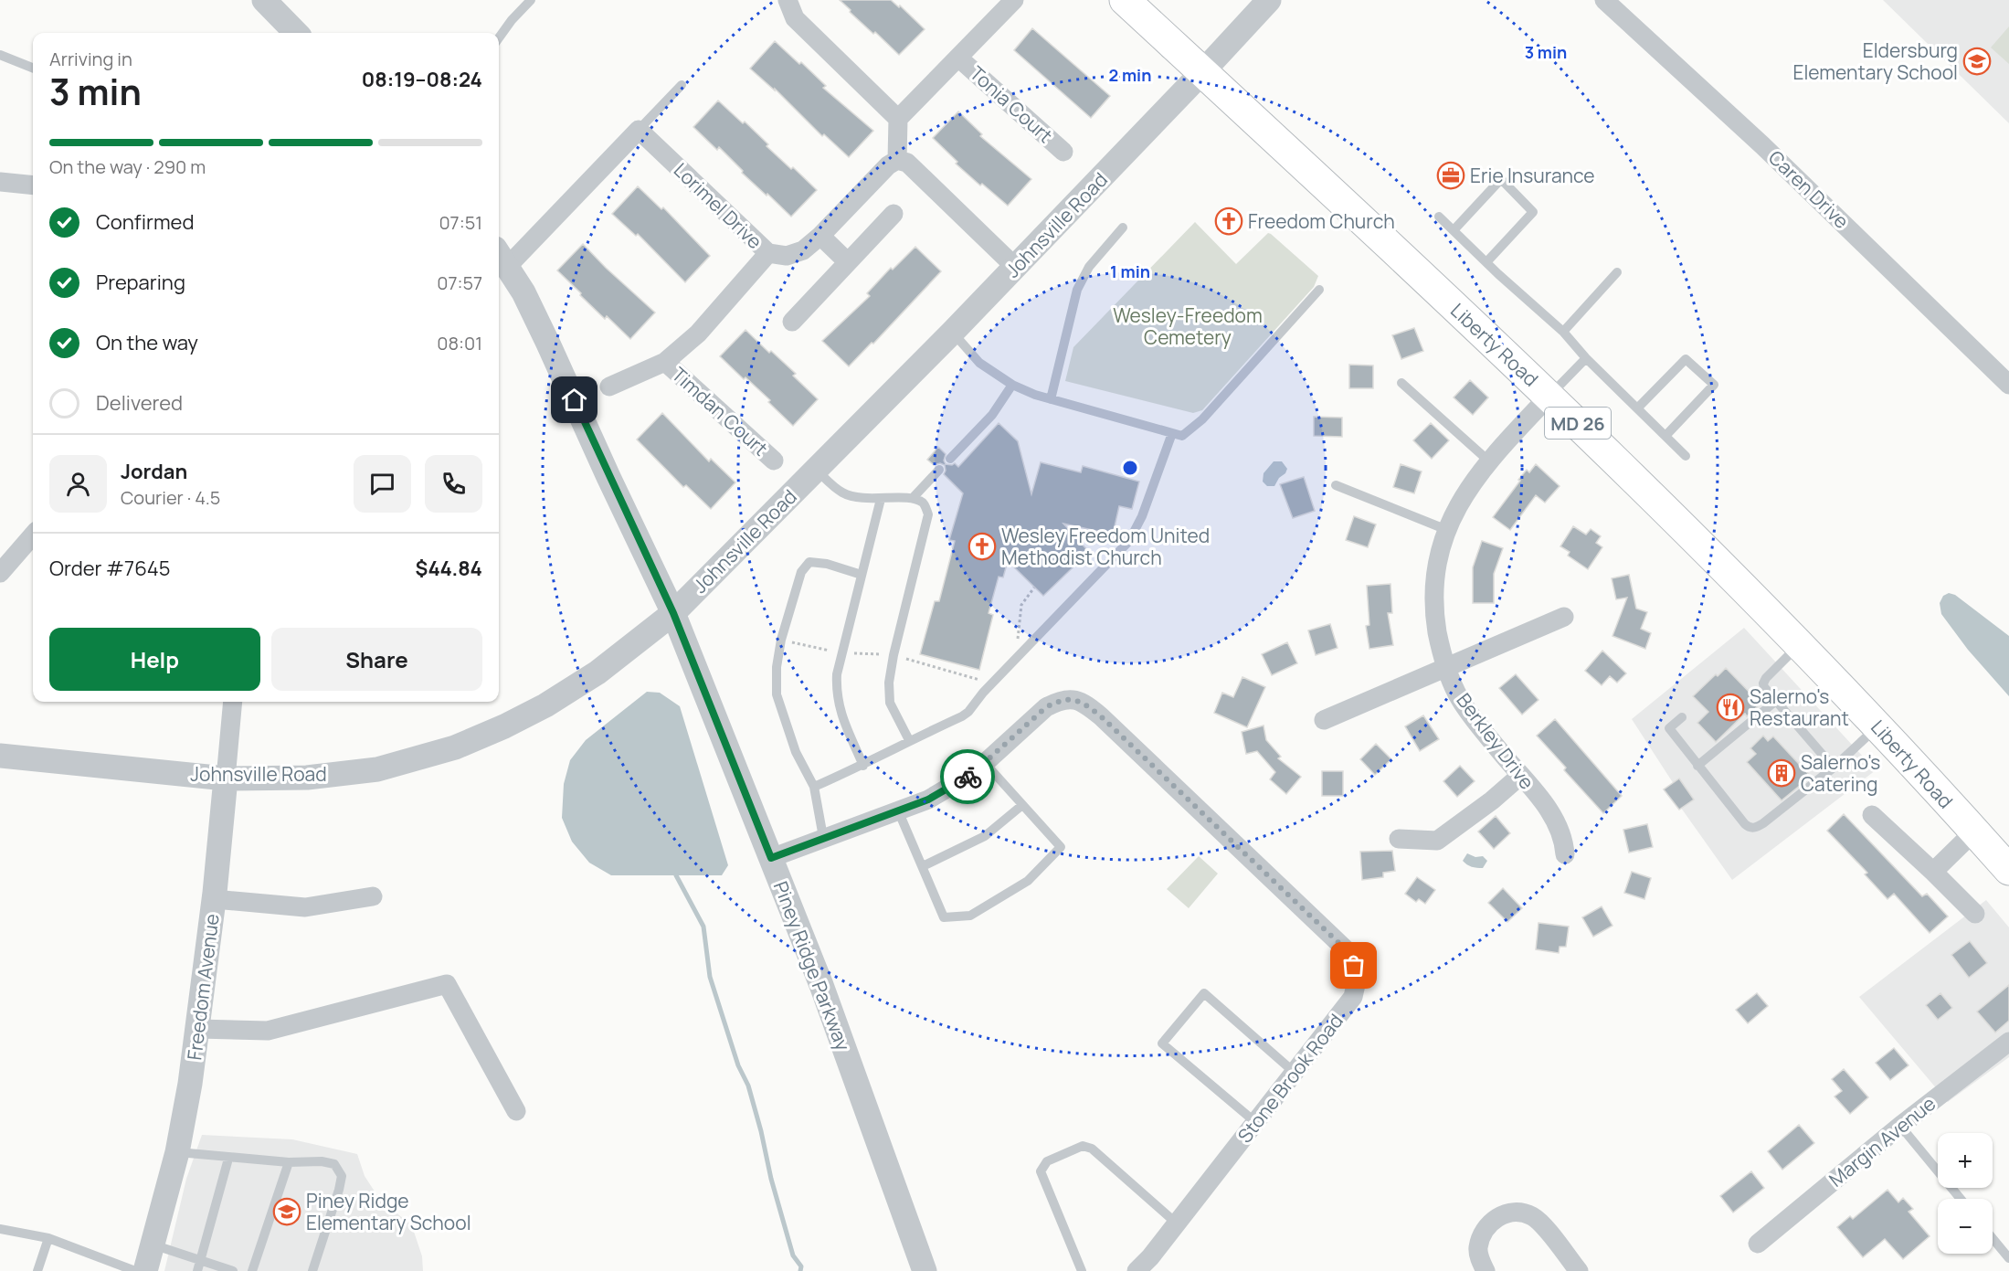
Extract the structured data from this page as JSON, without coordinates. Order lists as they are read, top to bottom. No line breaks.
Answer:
{"streets":{"main road":["Liberty Road","MD 26"],"street":["Tonia Court","Caren Drive","Lorimel Drive","Johnsville Road","Timdan Court","Berkley Drive","Piney Ridge Parkway","Freedom Avenue","Stone Brook Road","Margin Avenue"]},"crossings":[["Lorimel Drive","Timdan Court"],["Johnsville Road","Liberty Road"],["Johnsville Road","Piney Ridge Parkway"],["Johnsville Road","Freedom Avenue"],["Liberty Road","Berkley Drive"],["Piney Ridge Parkway","Stone Brook Road"]],"parks":["Wesley-Freedom Cemetery"],"places":{"school or university":["Eldersburg Elementary School","Piney Ridge Elementary School"],"office":["Erie Insurance"],"church":["Freedom Church","Wesley Freedom United Methodist Church"],"restaurant":["Salerno's Restaurant"],"building":["Salerno's Catering"]},"page":{"heading":["3 min","Arriving in","08:19–08:24"],"panel":["Jordan","Courier · 4.5","Order #7645","$44.84"],"bar":"On the way · 290 m","list":[["Confirmed","07:51"],["Preparing","07:57"],["On the way","08:01"],"Delivered"],"buttons":["Help","Share"],"map_buttons":["+","−"]},"rings":["3 min","2 min","1 min"]}
